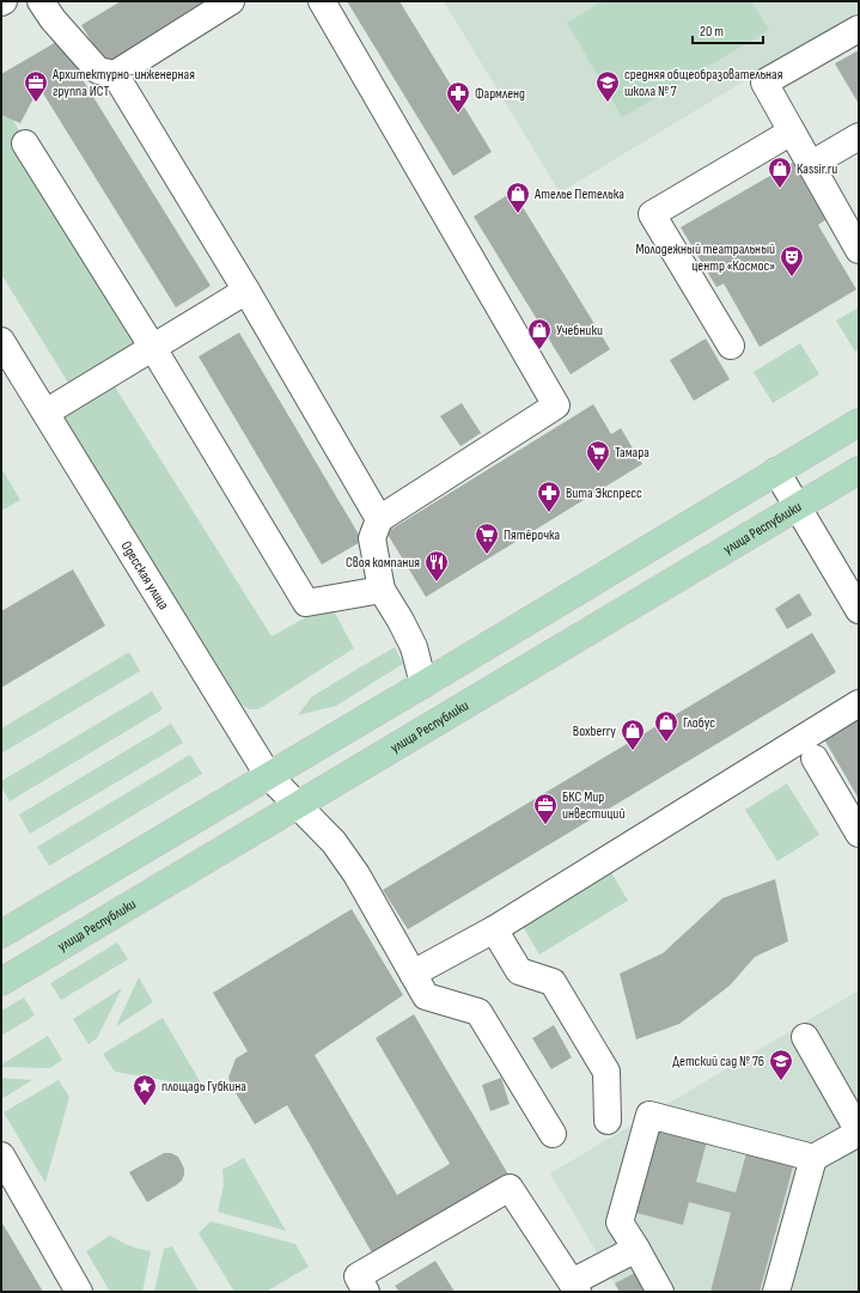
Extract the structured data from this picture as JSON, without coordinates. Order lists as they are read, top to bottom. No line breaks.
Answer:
{"streets":{"main road":["улица Республики"],"street":["Одесская улица"]},"crossings":[["улица Республики","Одесская улица"]],"places":{"office":["Архитектурно-инженерная группа ИСТ","БКС Мир инвестиций"],"school or university":["средняя общеобразовательная школа № 7","Детский сад № 76"],"pharmacy":["Фармленд","Вита Экспресс"],"shop":["Kassir.ru","Ателье Петелька","Учебники","Глобус","Boxberry"],"theatre":["Молодежный театральный центр «Космос»"],"supermarket":["Тамара","Пятёрочка"],"restaurant":["Своя компания"],"place":["площадь Губкина"]},"scale_bar":"20 m"}
